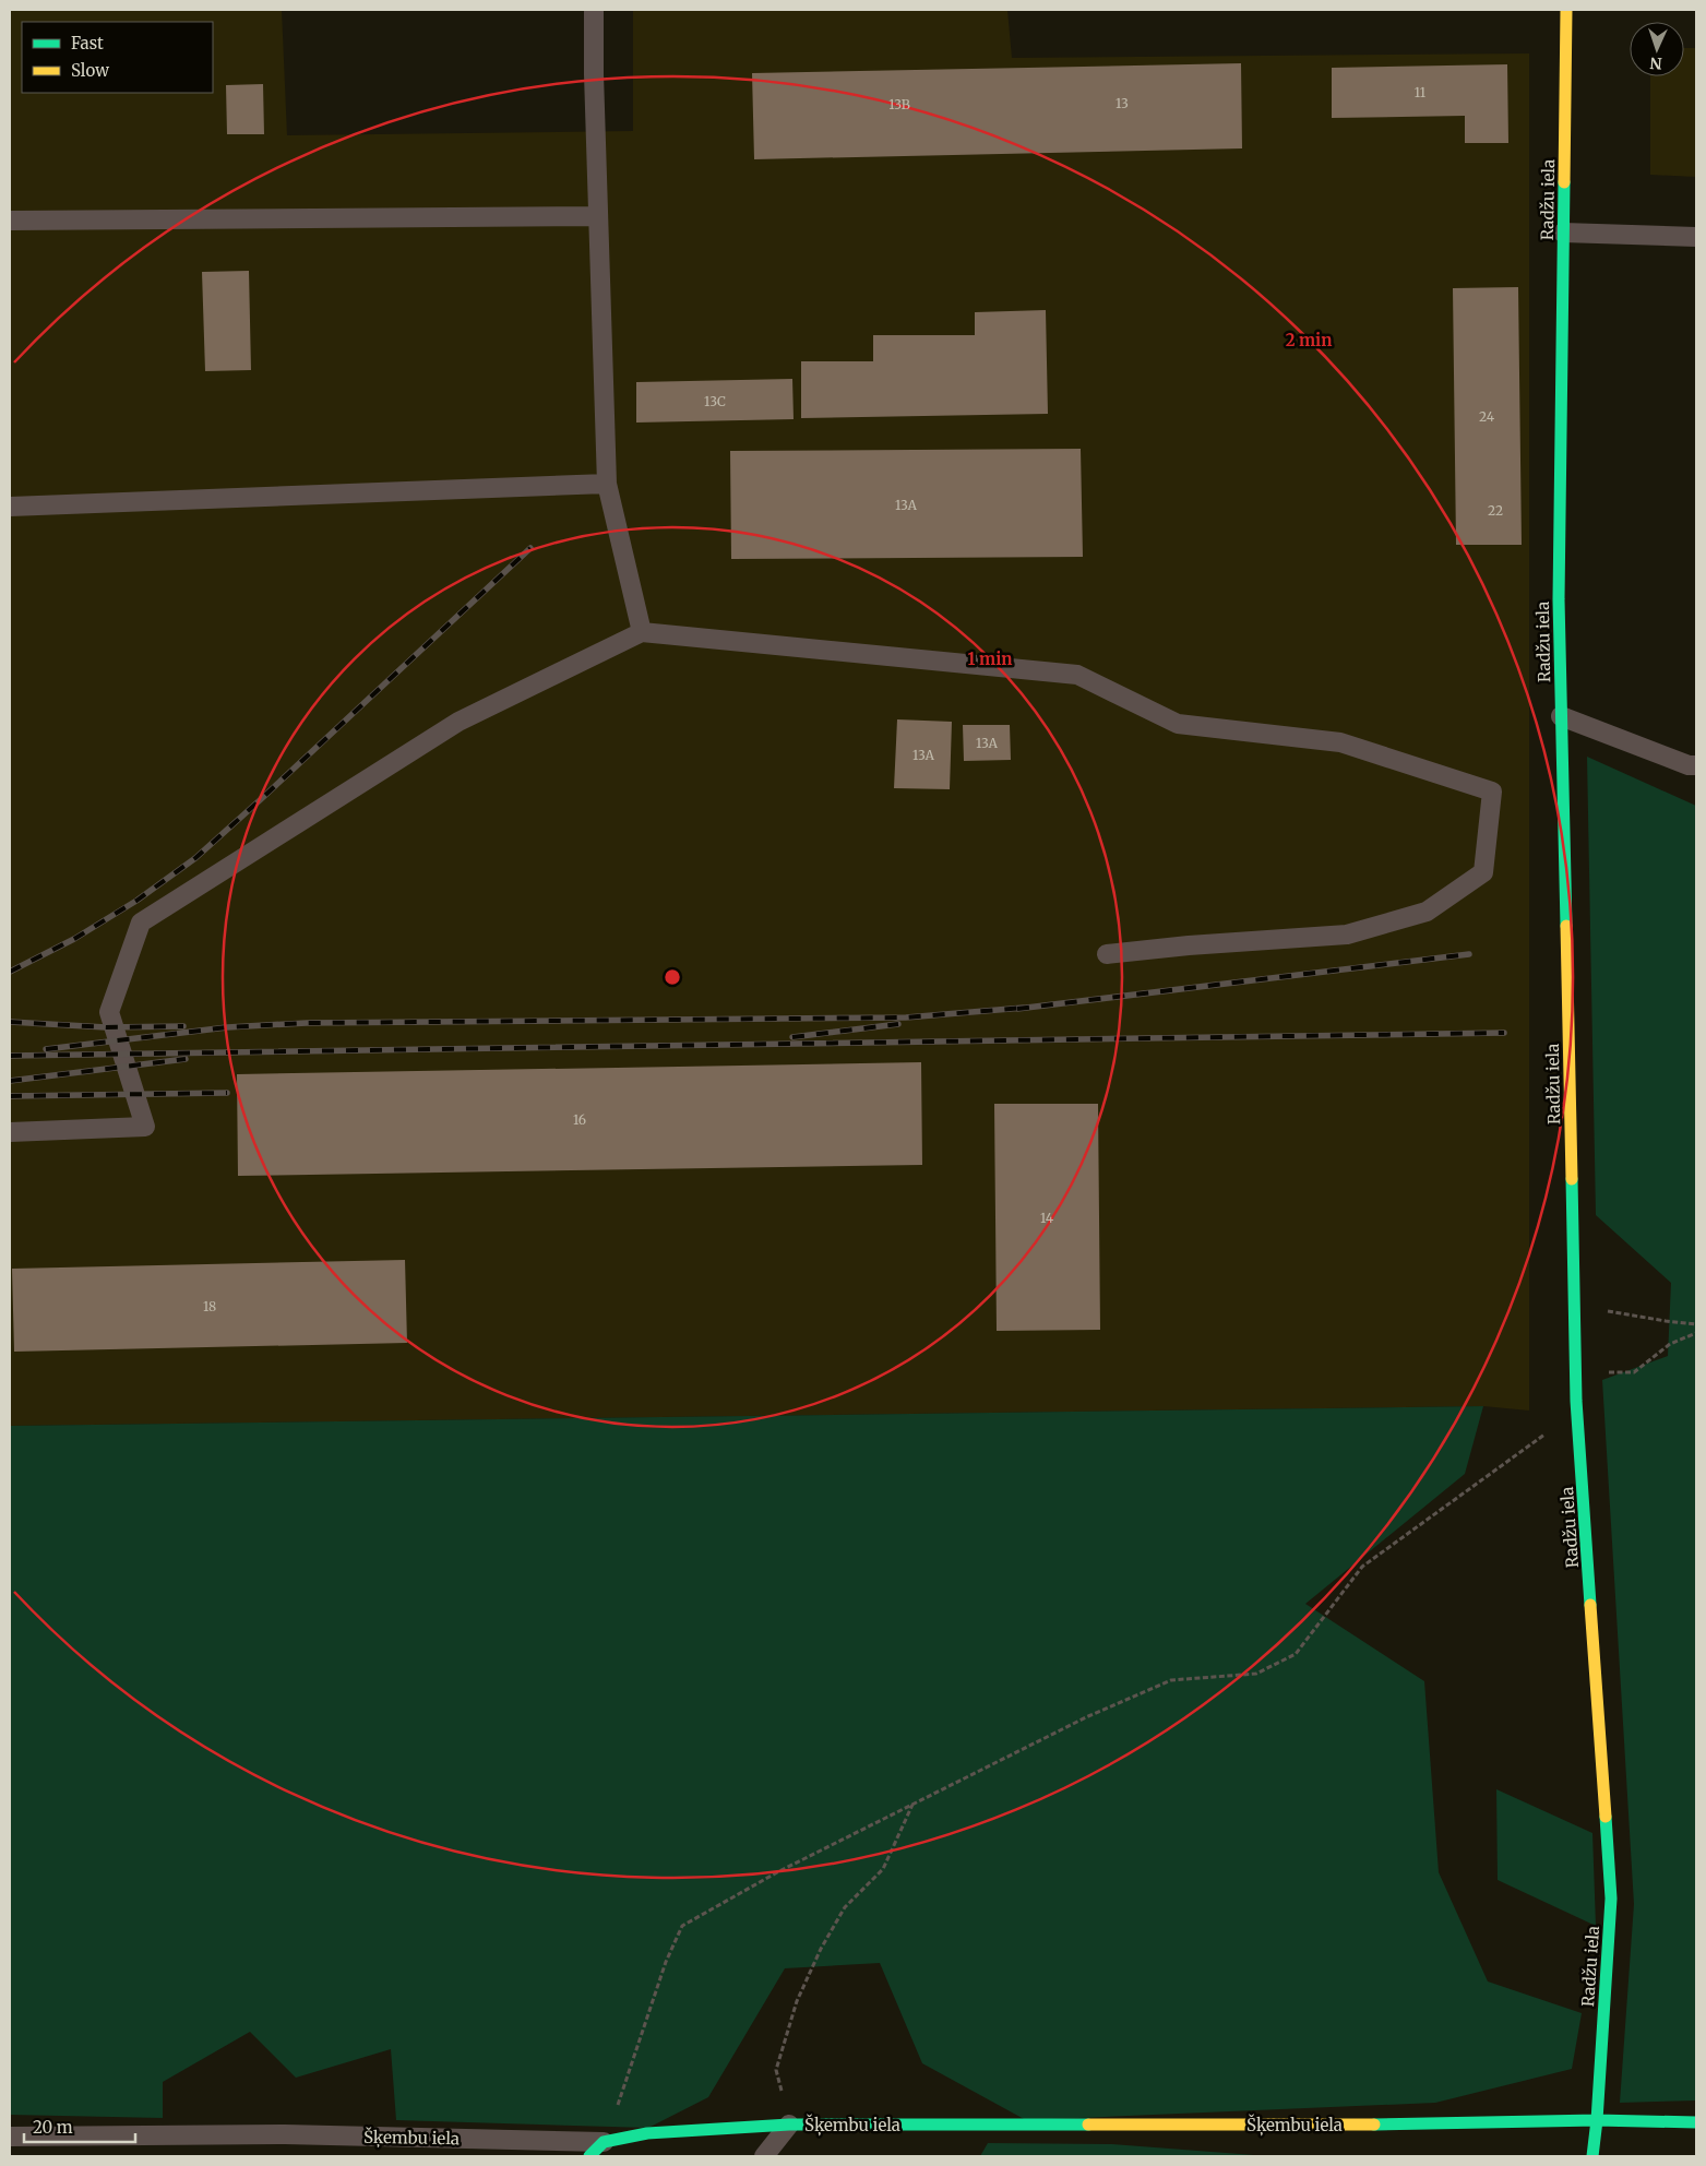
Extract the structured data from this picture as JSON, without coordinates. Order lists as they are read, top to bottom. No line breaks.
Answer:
{"streets":{"street":["Radžu iela","Šķembu iela"]},"crossings":[["Radžu iela","Šķembu iela"]],"house_numbers":["11","13","13B","13C","24","13A","22","13A","13A","16","14","18"],"legend":["Fast","Slow"],"scale_bar":"20 m","north":"bottom","rings":["2 min","1 min"]}
